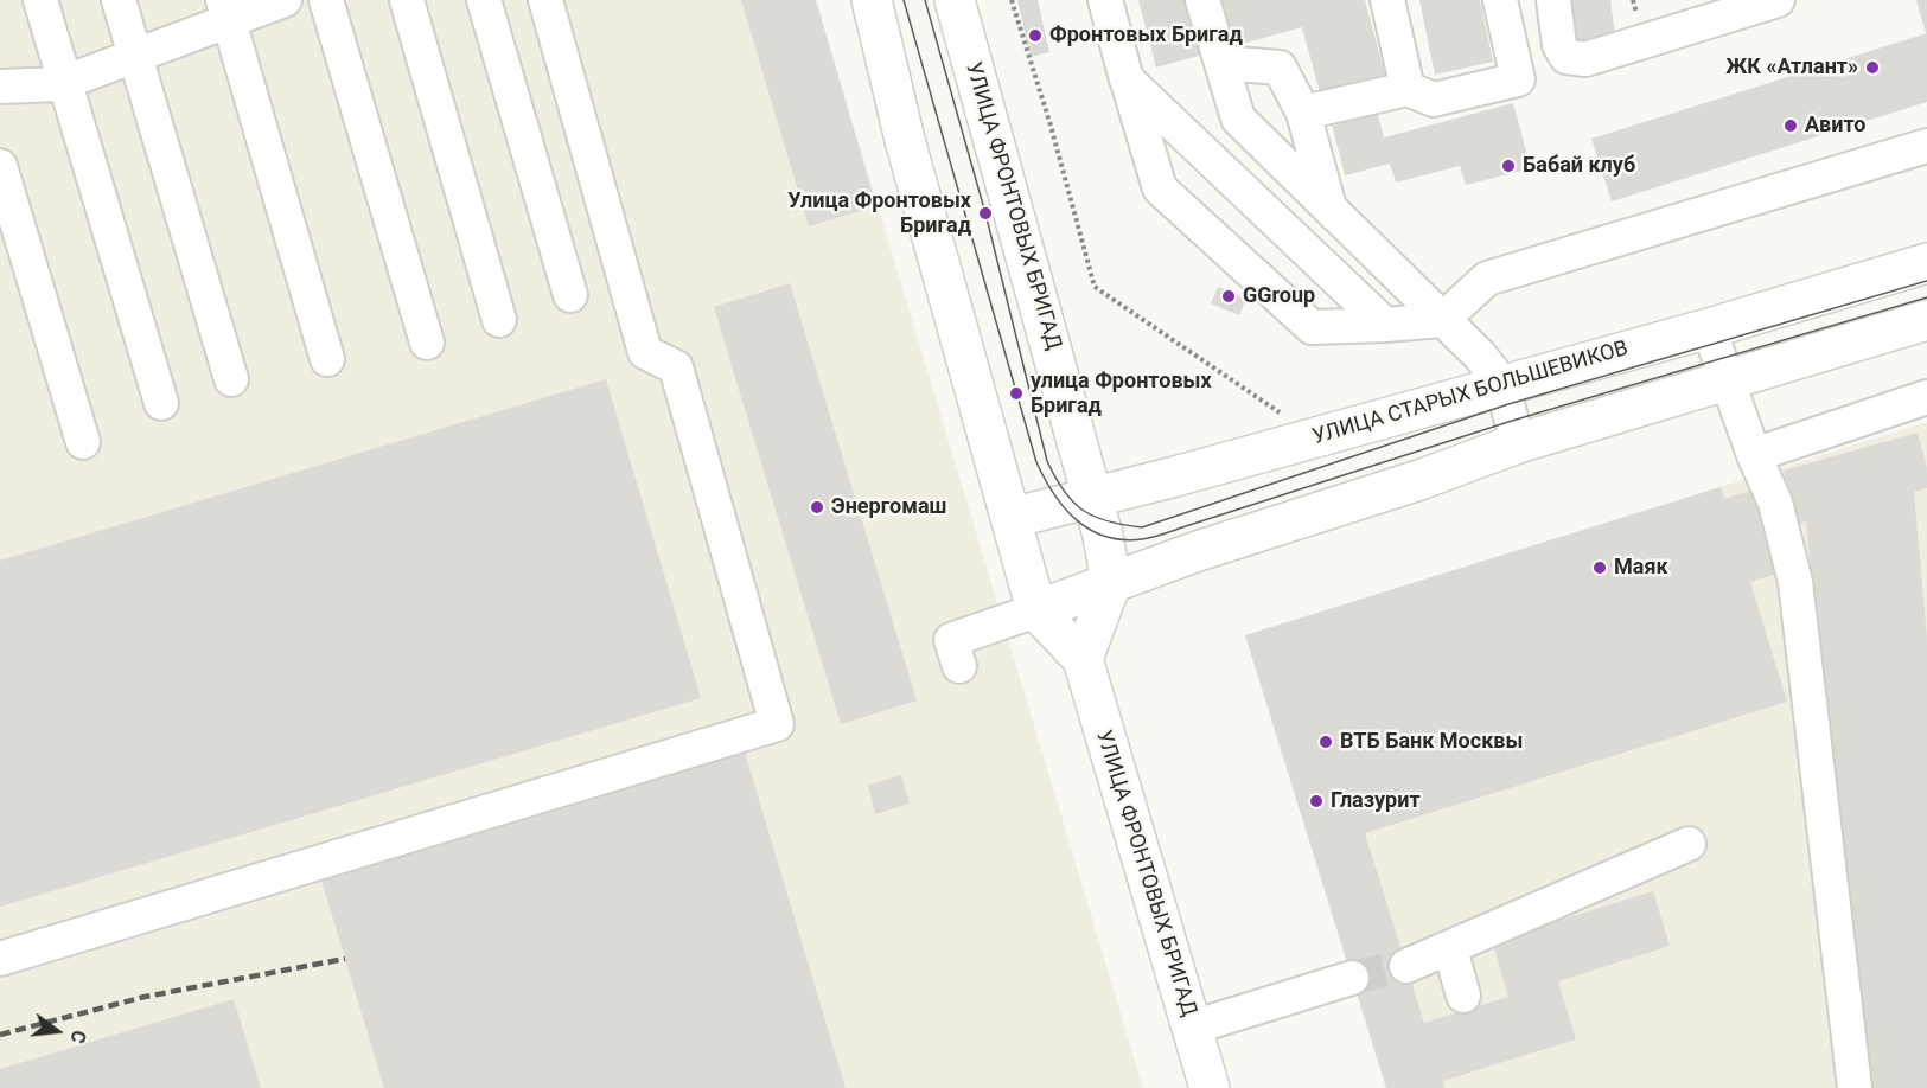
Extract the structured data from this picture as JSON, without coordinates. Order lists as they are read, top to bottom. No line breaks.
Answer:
{"streets":{"main road":["УЛИЦА ФРОНТОВЫХ БРИГАД","УЛИЦА СТАРЫХ БОЛЬШЕВИКОВ"]},"crossings":[["УЛИЦА ФРОНТОВЫХ БРИГАД","УЛИЦА СТАРЫХ БОЛЬШЕВИКОВ"]],"places":["Фронтовых Бригад","ЖК «Атлант»","Авито","Бабай клуб","Улица Фронтовых Бригад","GGroup","улица Фронтовых Бригад","Энергомаш","Маяк","ВТБ Банк Москвы","Глазурит"],"north":"right"}
